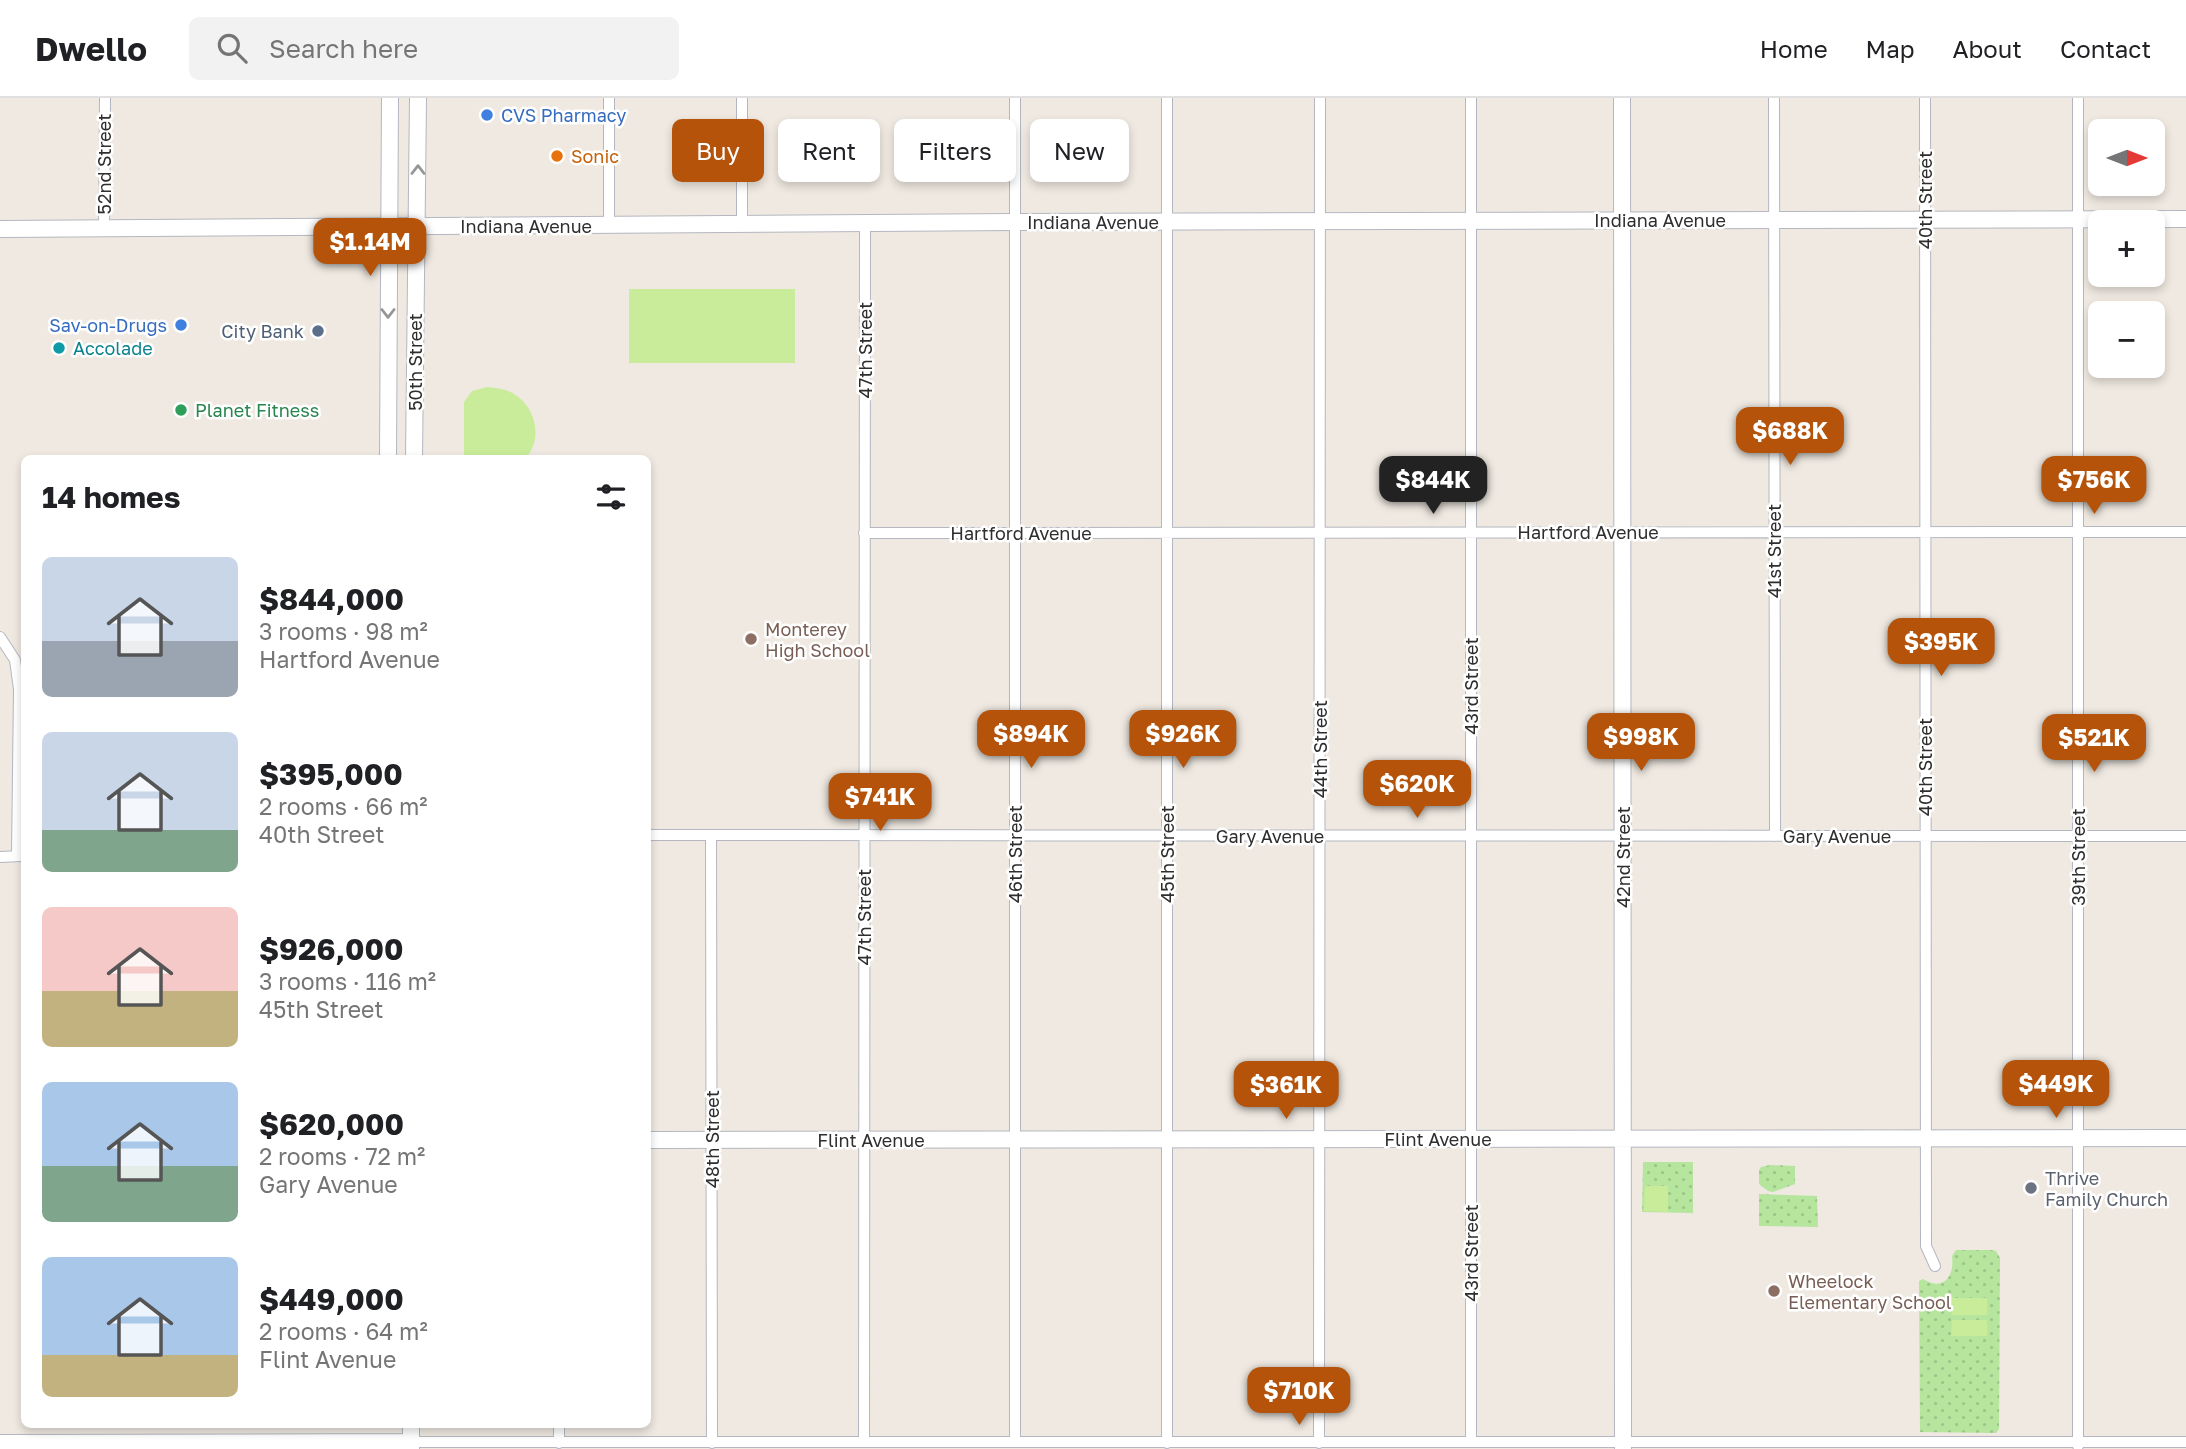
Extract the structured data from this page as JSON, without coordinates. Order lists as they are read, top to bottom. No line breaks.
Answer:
{"streets":{"street":["52nd Street","40th Street","Indiana Avenue","47th Street","50th Street","Hartford Avenue","41st Street","43rd Street","44th Street","Gary Avenue","46th Street","45th Street","42nd Street","39th Street","48th Street","Flint Avenue"]},"crossings":[["52nd Street","Indiana Avenue"],["40th Street","Indiana Avenue"],["40th Street","Hartford Avenue"],["40th Street","Gary Avenue"],["40th Street","Flint Avenue"],["Indiana Avenue","47th Street"],["Indiana Avenue","50th Street"],["Indiana Avenue","41st Street"],["Indiana Avenue","43rd Street"],["Indiana Avenue","44th Street"],["Indiana Avenue","46th Street"],["Indiana Avenue","45th Street"],["Indiana Avenue","42nd Street"],["Indiana Avenue","39th Street"],["47th Street","Hartford Avenue"],["47th Street","Gary Avenue"],["47th Street","Flint Avenue"],["Hartford Avenue","41st Street"],["Hartford Avenue","43rd Street"],["Hartford Avenue","44th Street"],["Hartford Avenue","46th Street"],["Hartford Avenue","45th Street"],["Hartford Avenue","42nd Street"],["Hartford Avenue","39th Street"],["41st Street","Gary Avenue"],["43rd Street","Gary Avenue"],["43rd Street","Flint Avenue"],["44th Street","Gary Avenue"],["44th Street","Flint Avenue"],["Gary Avenue","46th Street"],["Gary Avenue","45th Street"],["Gary Avenue","42nd Street"],["Gary Avenue","39th Street"],["Gary Avenue","48th Street"],["46th Street","Flint Avenue"],["45th Street","Flint Avenue"],["42nd Street","Flint Avenue"],["39th Street","Flint Avenue"],["48th Street","Flint Avenue"]],"places":["CVS Pharmacy","Sonic","Sav-on-Drugs","City Bank","Accolade","Planet Fitness","Monterey High School","Thrive Family Church","Wheelock Elementary School"],"north":"right","page":{"header":"Dwello","search":"Search here","nav":["Home","Map","About","Contact"],"map_buttons":["+","−"],"chip":["Buy","Rent","Filters","New"],"price":["$1.14M","$688K","$844K","$756K","$395K","$894K","$926K","$998K","$521K","$620K","$741K","$449K","$361K","$710K"],"heading":"14 homes","list":[{"name":"$844,000","note":"3 rooms · 98 m² · Hartford Avenue"},{"name":"$395,000","note":"2 rooms · 66 m² · 40th Street"},{"name":"$926,000","note":"3 rooms · 116 m² · 45th Street"},{"name":"$620,000","note":"2 rooms · 72 m² · Gary Avenue"},{"name":"$449,000","note":"2 rooms · 64 m² · Flint Avenue"}]}}
